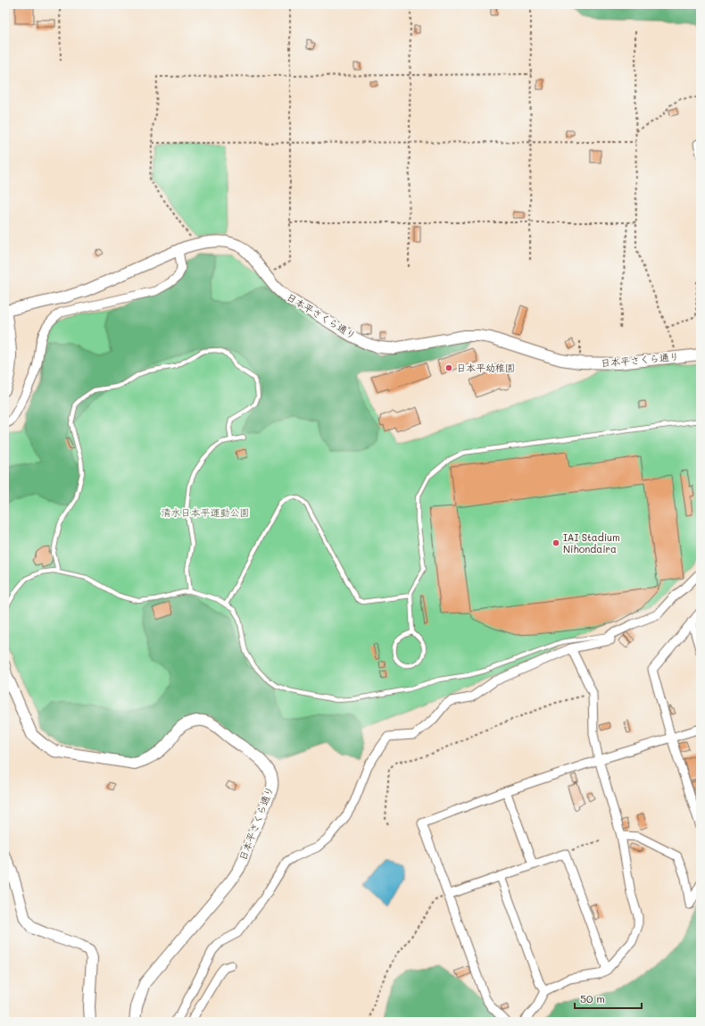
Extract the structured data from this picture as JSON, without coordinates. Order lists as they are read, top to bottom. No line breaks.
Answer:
{"streets":{"street":["日本平さくら通り"]},"parks":["清水日本平運動公園"],"places":["日本平幼稚園","IAI Stadium Nihondaira"],"scale_bar":"50 m"}
